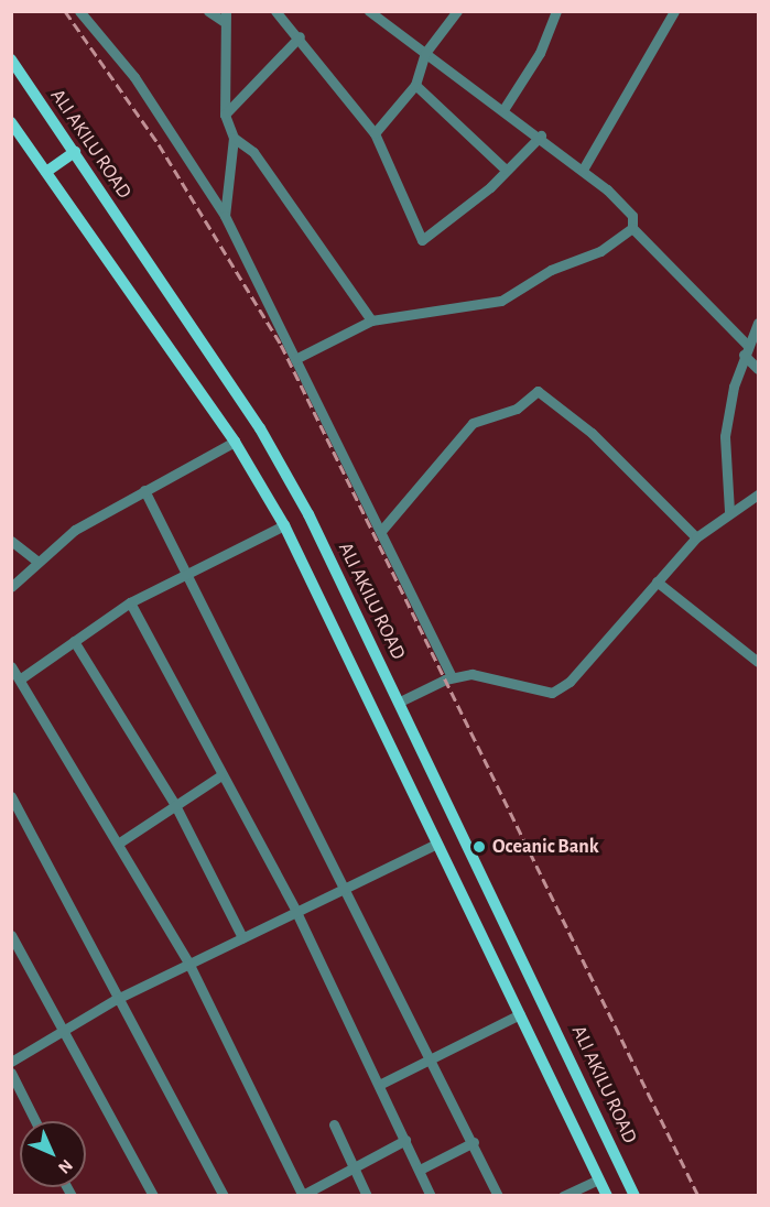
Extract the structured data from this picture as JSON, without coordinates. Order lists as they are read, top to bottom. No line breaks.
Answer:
{"streets":{"main road":["ALI AKILU ROAD"]},"places":["Oceanic Bank"],"north":"bottom right"}
